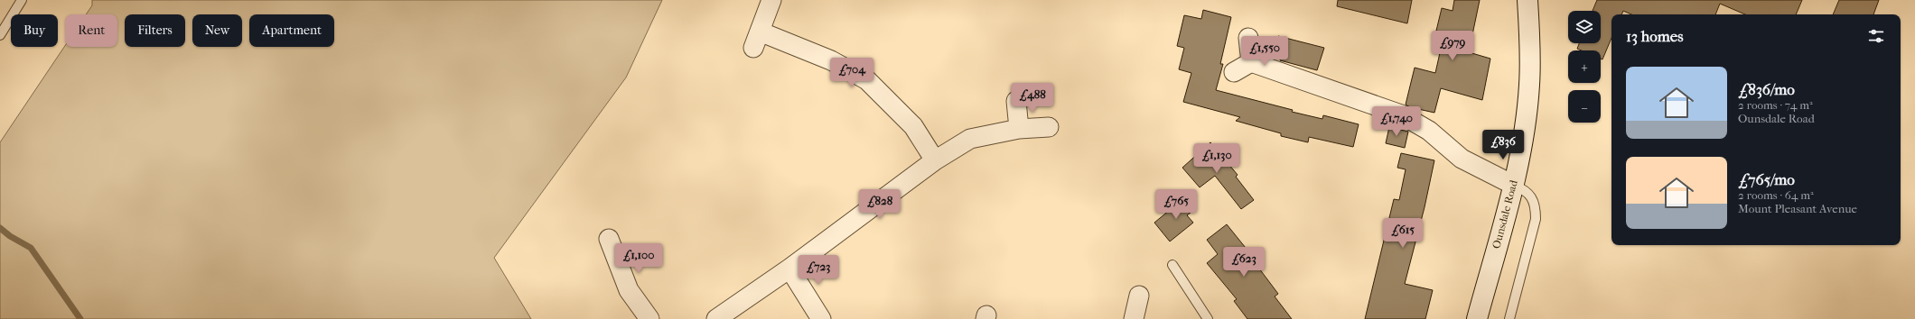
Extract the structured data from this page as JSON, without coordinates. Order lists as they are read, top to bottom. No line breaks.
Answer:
{"streets":{"street":["Ounsdale Road"]},"page":{"map_buttons":["+","−"],"chip":["Buy","Rent","Filters","New","Apartment"],"heading":"13 homes","price":["£979","£1,550","£704","£488","£1,740","£836","£1,130","£828","£765","£615","£1,100","£623","£723"],"list":[{"name":"£836/mo","note":"2 rooms · 74 m² · Ounsdale Road"},{"name":"£765/mo","note":"2 rooms · 64 m² · Mount Pleasant Avenue"}]}}
